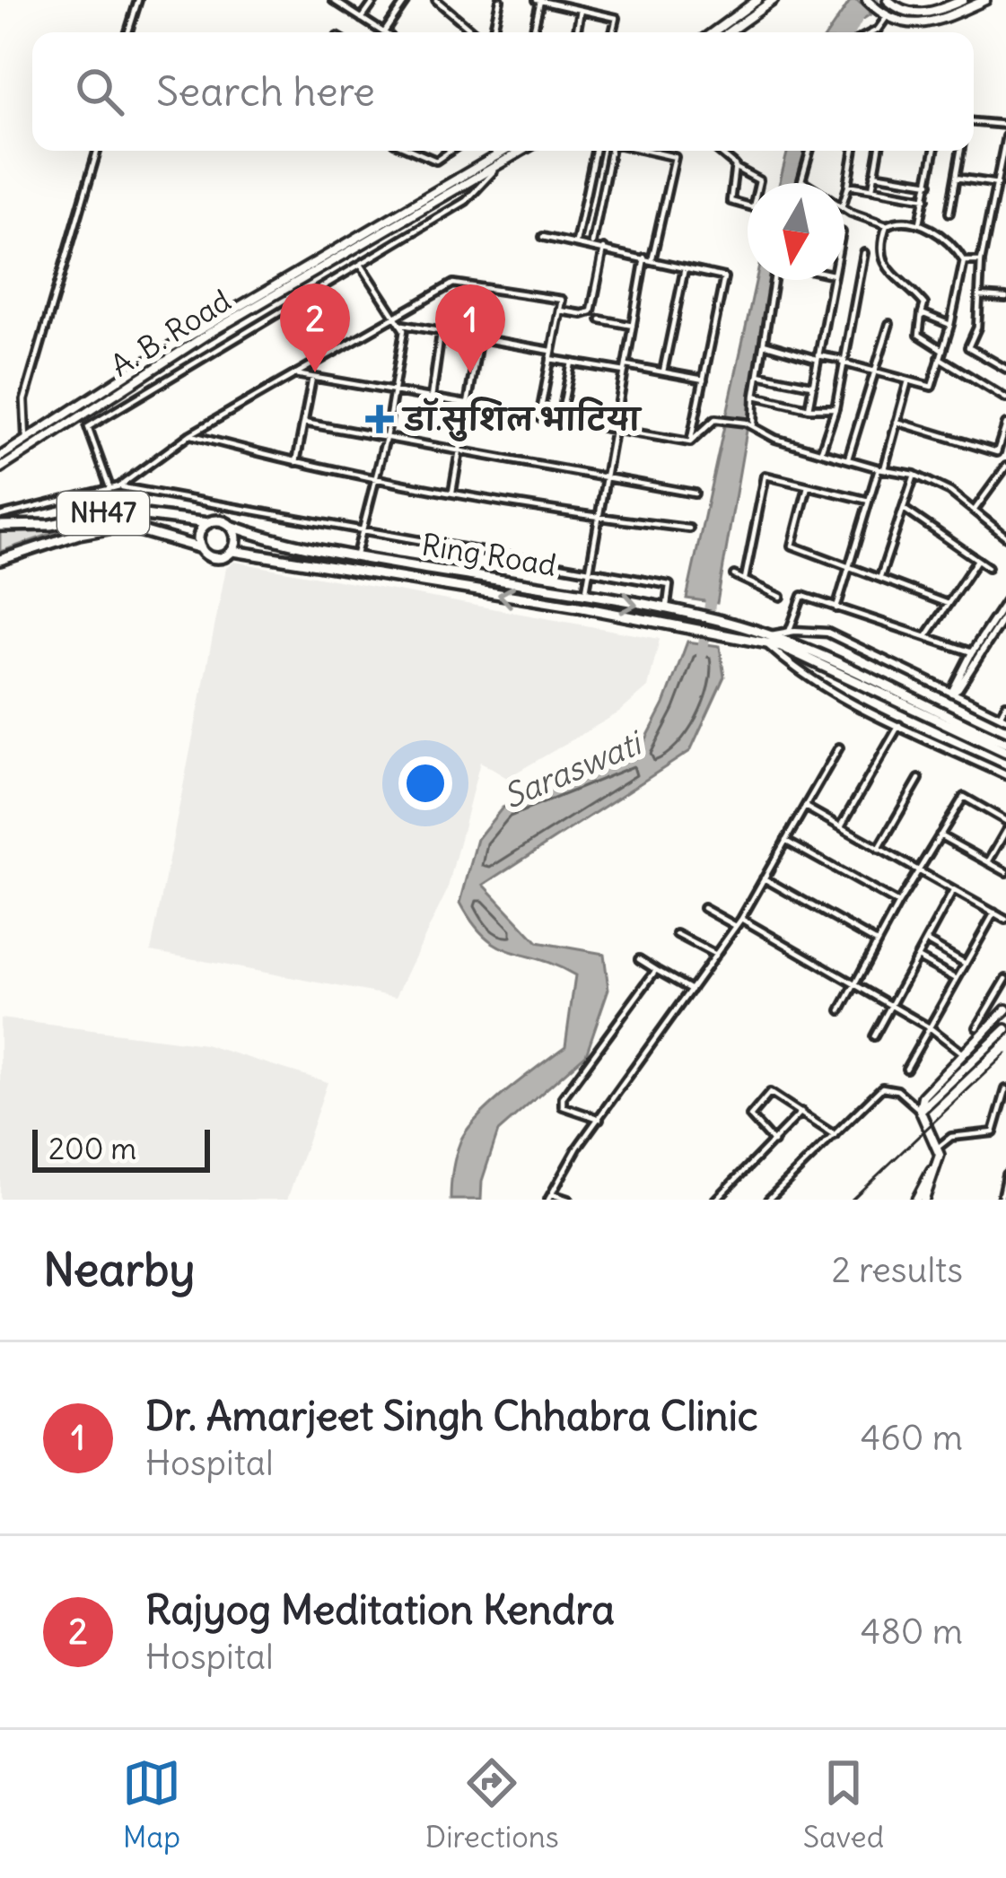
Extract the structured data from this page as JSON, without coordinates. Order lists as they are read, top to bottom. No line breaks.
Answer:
{"streets":{"highway":["NH47","Ring Road"],"main road":["A. B. Road"]},"crossings":[["NH47","Ring Road"]],"water":["Saraswati"],"places":{"health":["डॉ.सुशिल भाटिया"]},"scale_bar":"200 m","north":"bottom","page":{"search":"Search here","pins":["2","1"],"scale":"200 m","heading":["Nearby","2 results"],"list":[{"mark":"1","name":"Dr. Amarjeet Singh Chhabra Clinic","note":"Hospital","value":"460 m"},{"mark":"2","name":"Rajyog Meditation Kendra","note":"Hospital","value":"480 m"}],"nav":["Map","Directions","Saved"]}}
